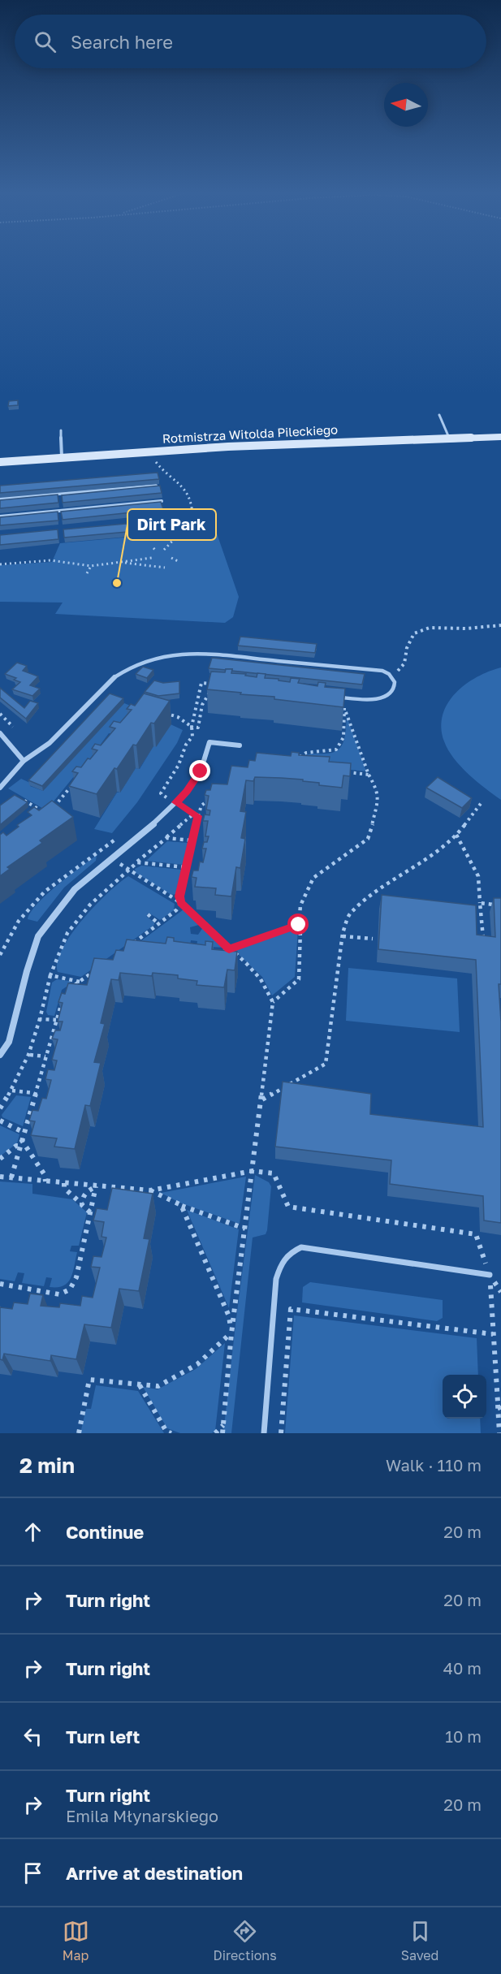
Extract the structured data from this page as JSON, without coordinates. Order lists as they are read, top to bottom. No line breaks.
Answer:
{"streets":{"main road":["Rotmistrza Witolda Pileckiego"]},"places":["Dirt Park"],"north":"left","page":{"search":"Search here","heading":["2 min","Walk · 110 m"],"list":[["Continue","20 m"],["Turn right","20 m"],["Turn right","40 m"],["Turn left","10 m"],["Turn right","Emila Młynarskiego","20 m"],"Arrive at destination"],"nav":["Map","Directions","Saved"]}}
